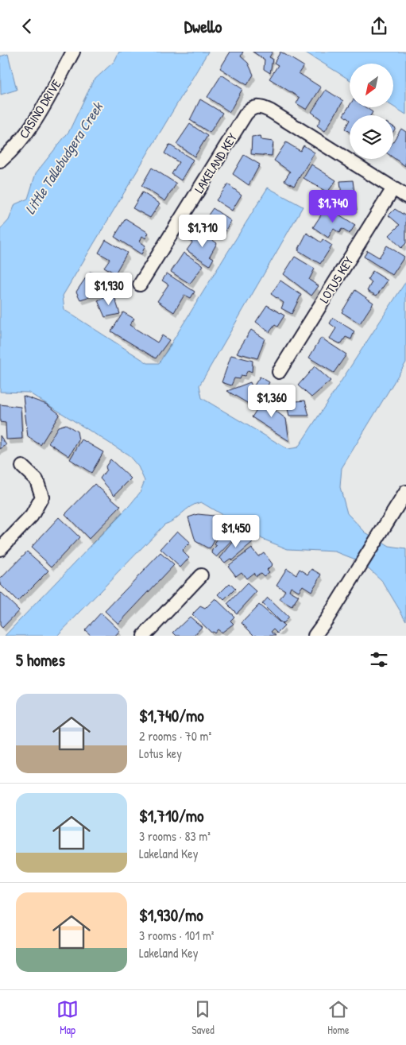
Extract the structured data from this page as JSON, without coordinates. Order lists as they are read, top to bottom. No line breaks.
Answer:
{"streets":{"street":["CASINO DRIVE","LAKELAND KEY","LOTUS KEY"]},"crossings":[["LAKELAND KEY","LOTUS KEY"]],"water":["Little Tallebudgera Creek"],"north":"bottom left","page":{"header":"Dwello","price":["$1,740","$1,710","$1,930","$1,360","$1,450"],"heading":"5 homes","list":[{"name":"$1,740/mo","note":"2 rooms · 70 m² · Lotus key"},{"name":"$1,710/mo","note":"3 rooms · 83 m² · Lakeland Key"},{"name":"$1,930/mo","note":"3 rooms · 101 m² · Lakeland Key"}],"tabs":["Map","Saved","Home"]}}
